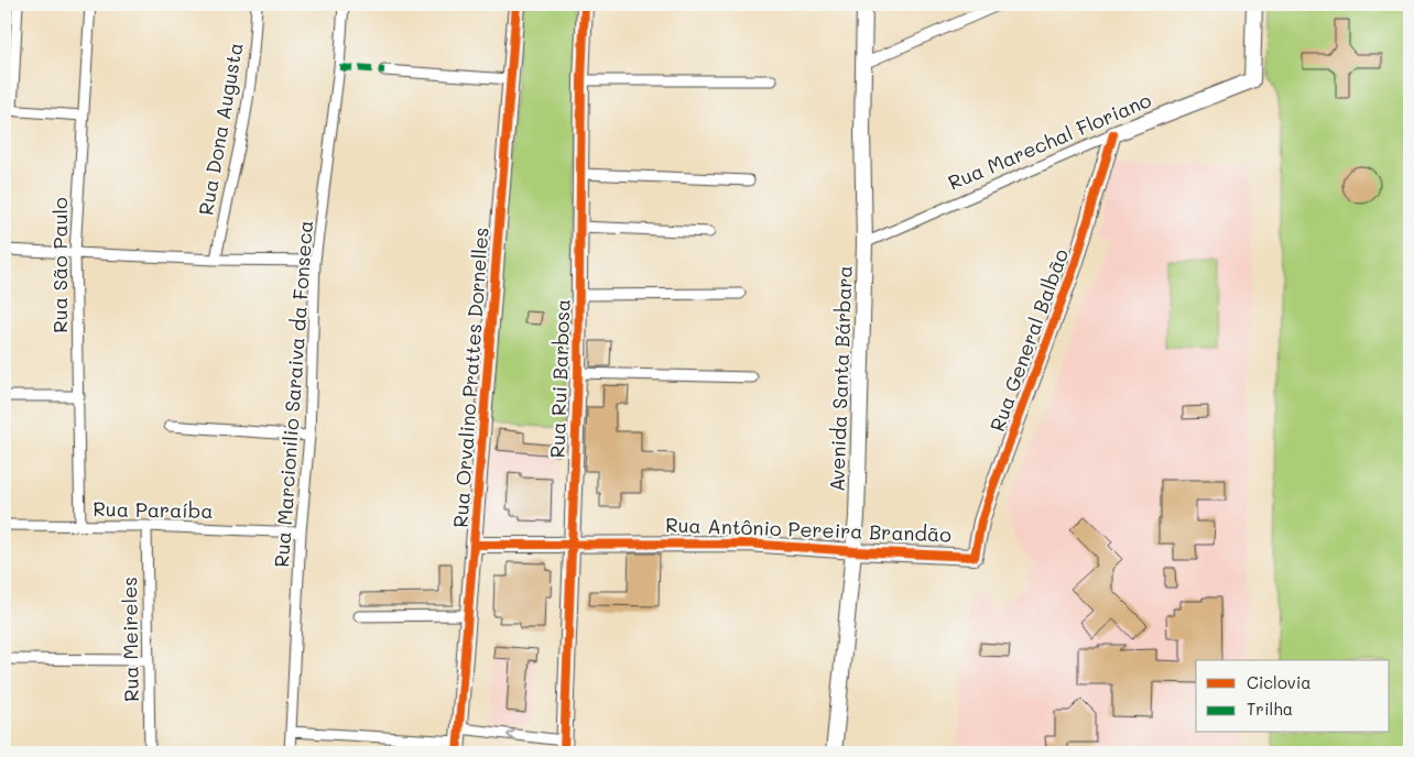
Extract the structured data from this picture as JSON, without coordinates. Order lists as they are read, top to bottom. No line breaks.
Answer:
{"streets":{"street":["Rua Dona Augusta","Rua Marechal Floriano","Rua São Paulo","Rua General Balbão","Rua Orvalino Prattes Dornelles","Rua Rui Barbosa","Avenida Santa Bárbara","Rua Marcionilio Saraiva da Fonseca","Rua Paraíba","Rua Antônio Pereira Brandão","Rua Meireles"]},"crossings":[["Rua Marechal Floriano","Rua General Balbão"],["Rua Marechal Floriano","Avenida Santa Bárbara"],["Rua São Paulo","Rua Paraíba"],["Rua General Balbão","Rua Antônio Pereira Brandão"],["Rua Orvalino Prattes Dornelles","Rua Antônio Pereira Brandão"],["Rua Rui Barbosa","Rua Antônio Pereira Brandão"],["Avenida Santa Bárbara","Rua Antônio Pereira Brandão"],["Rua Marcionilio Saraiva da Fonseca","Rua Paraíba"],["Rua Paraíba","Rua Meireles"]],"legend":["Ciclovia","Trilha"]}
